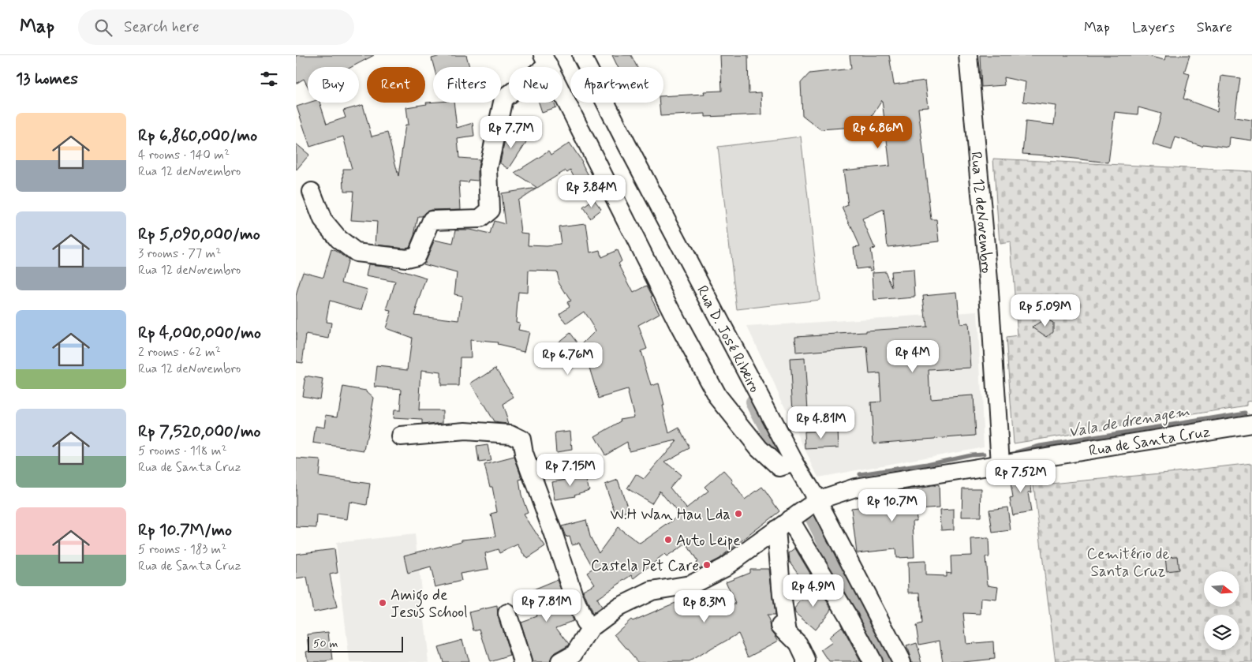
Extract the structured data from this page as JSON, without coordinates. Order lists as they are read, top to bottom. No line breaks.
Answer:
{"streets":{"street":["Rua 12 deNovembro","Rua D. José Ribeiro","Rua de Santa Cruz"]},"crossings":[["Rua 12 deNovembro","Rua de Santa Cruz"],["Rua D. José Ribeiro","Rua de Santa Cruz"]],"water":["Vala de drenagem"],"parks":["Cemitério de Santa Cruz"],"places":["W.H Wan Hau Lda","Auto Leipe","Castela Pet Care","Amigo de Jesus School"],"scale_bar":"50 m","north":"right","page":{"header":"Map","search":"Search here","nav":["Map","Layers","Share"],"heading":"13 homes","chip":["Buy","Rent","Filters","New","Apartment"],"list":[{"name":"Rp 6,860,000/mo","note":"4 rooms · 140 m² · Rua 12 deNovembro"},{"name":"Rp 5,090,000/mo","note":"3 rooms · 77 m² · Rua 12 deNovembro"},{"name":"Rp 4,000,000/mo","note":"2 rooms · 62 m² · Rua 12 deNovembro"},{"name":"Rp 7,520,000/mo","note":"5 rooms · 118 m² · Rua de Santa Cruz"},{"name":"Rp 10.7M/mo","note":"5 rooms · 183 m² · Rua de Santa Cruz"}],"price":["Rp 7.7M","Rp 6.86M","Rp 3.84M","Rp 5.09M","Rp 4M","Rp 6.76M","Rp 4.81M","Rp 7.15M","Rp 7.52M","Rp 10.7M","Rp 4.9M","Rp 7.81M","Rp 8.3M"],"scale":"50 m"}}
